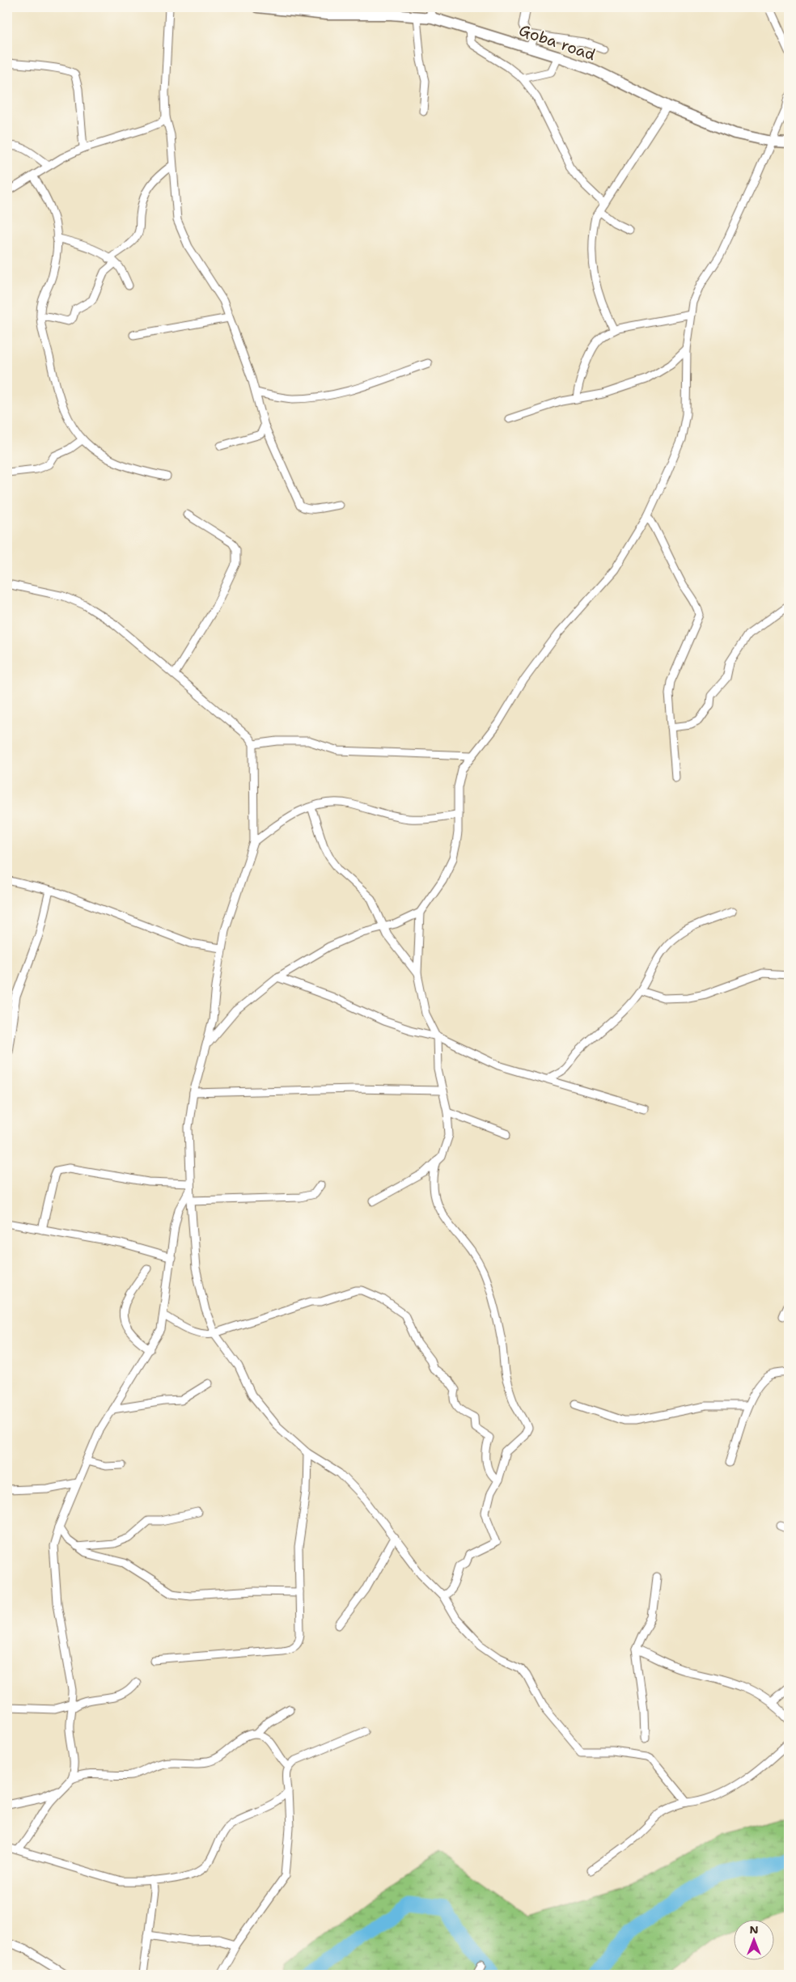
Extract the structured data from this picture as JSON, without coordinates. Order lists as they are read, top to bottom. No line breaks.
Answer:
{"streets":{"street":["Goba road"]},"north":"top"}
